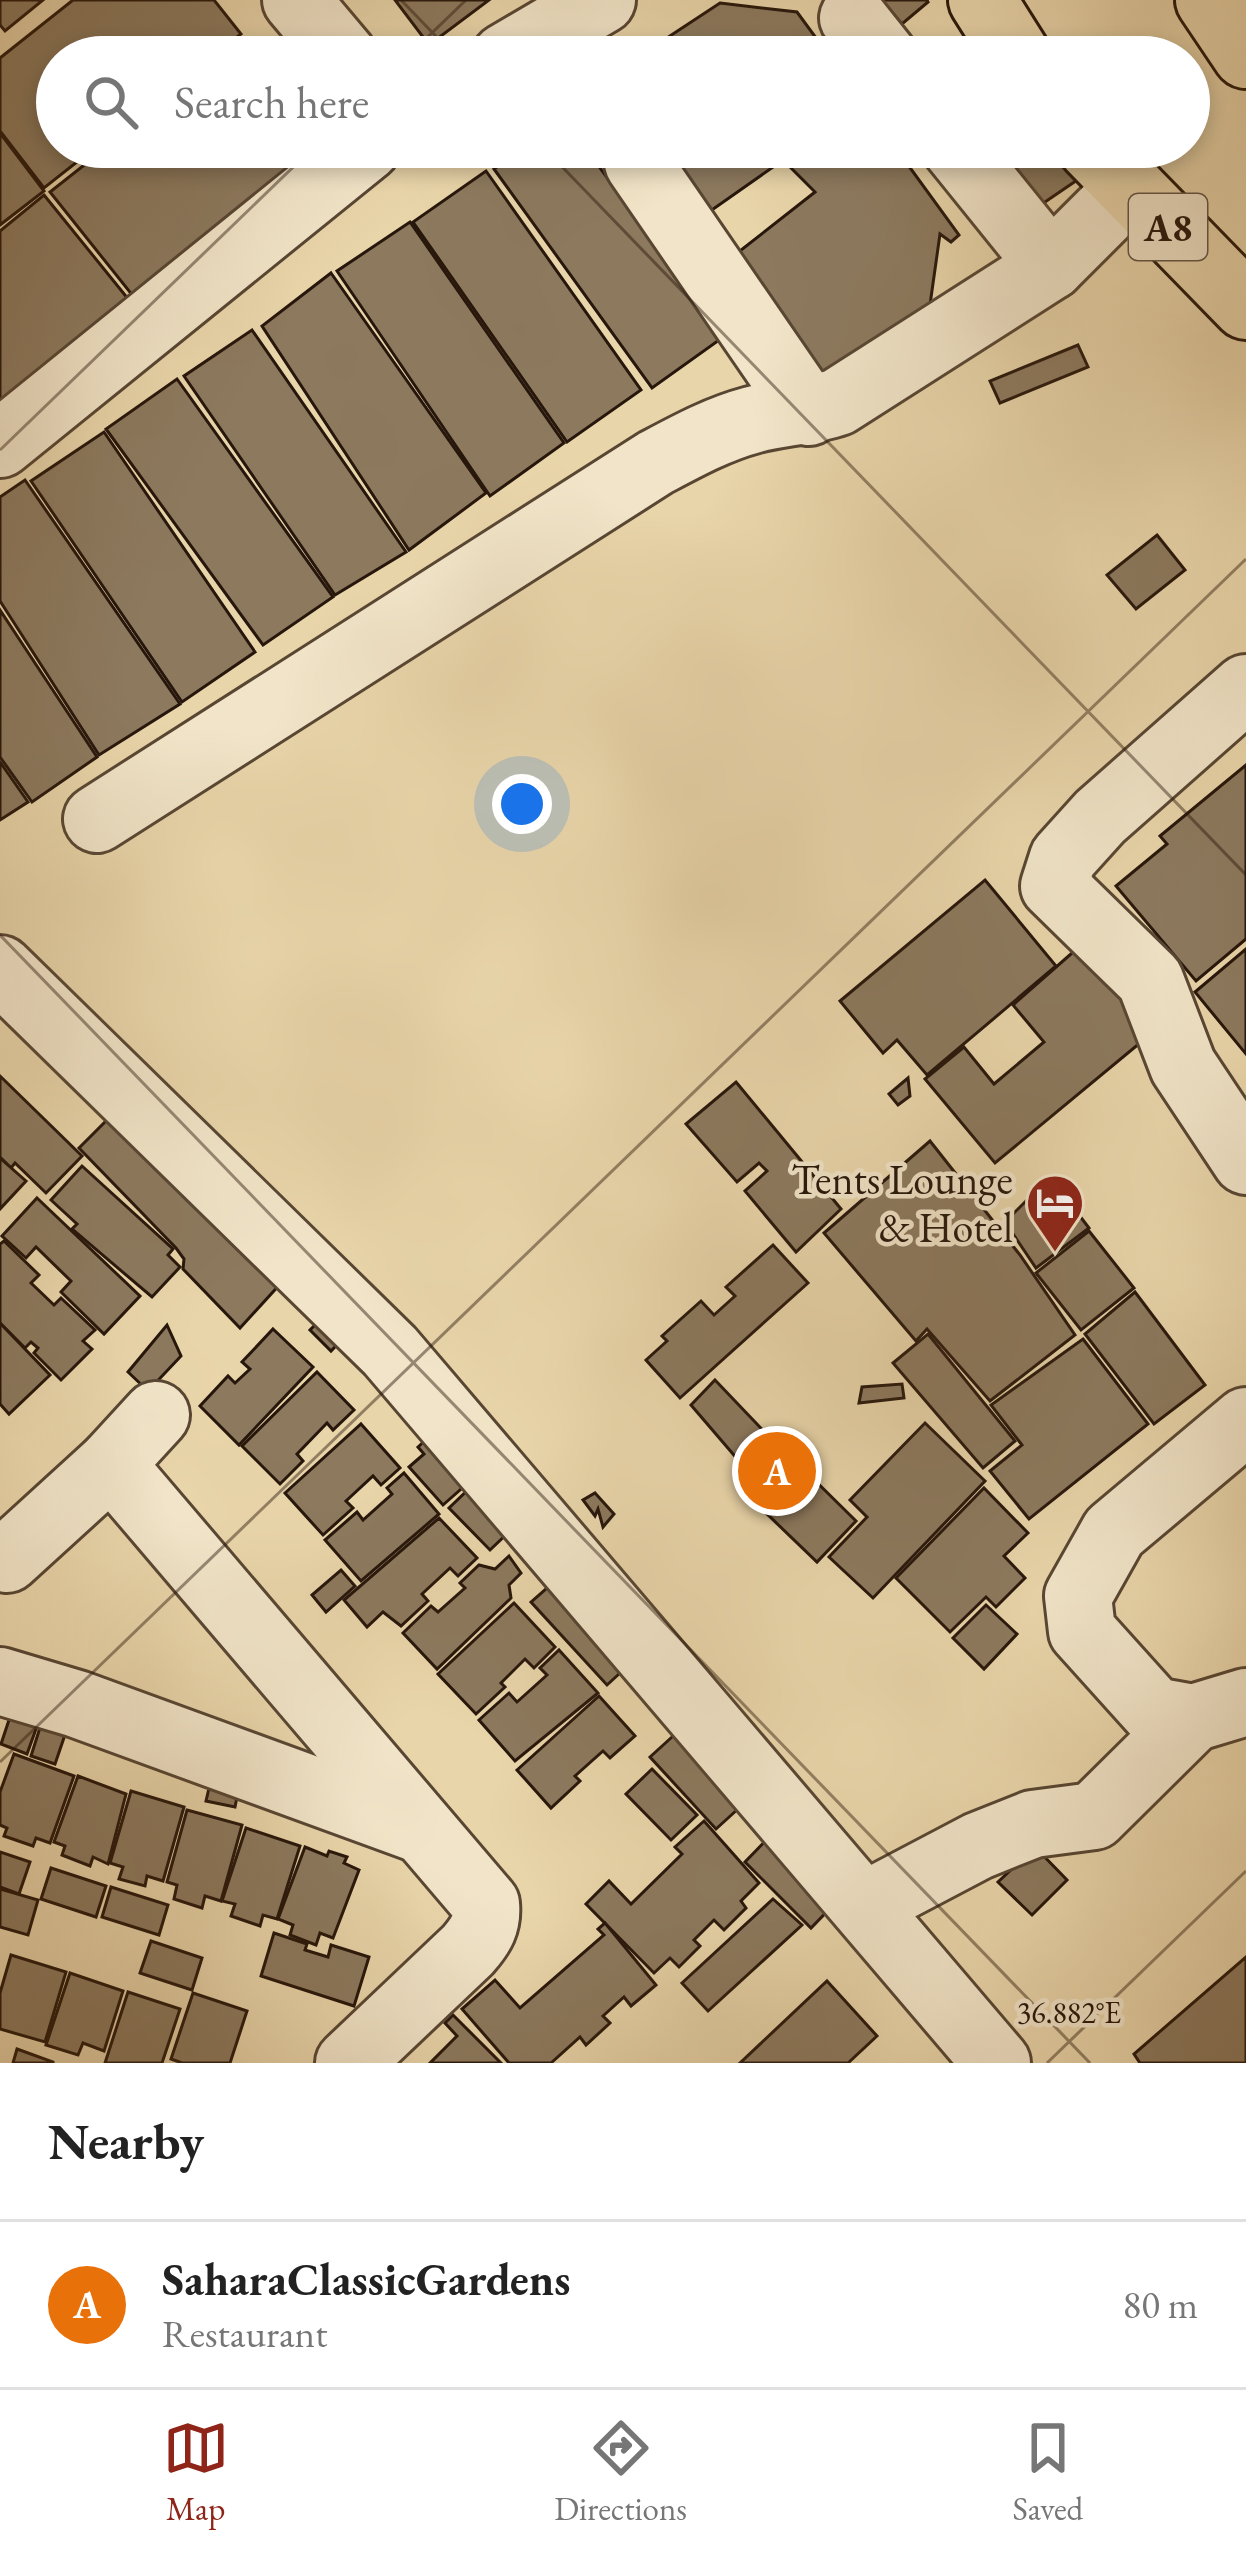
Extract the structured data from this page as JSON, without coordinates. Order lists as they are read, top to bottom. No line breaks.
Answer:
{"streets":{"highway":["A8"]},"places":{"hotel":["Tents Lounge & Hotel"]},"page":{"search":"Search here","pins":"A","heading":"Nearby","list":[{"mark":"A","name":"SaharaClassicGardens","note":"Restaurant","value":"80 m"}],"nav":["Map","Directions","Saved"]},"coordinates":["36.882°E"]}
